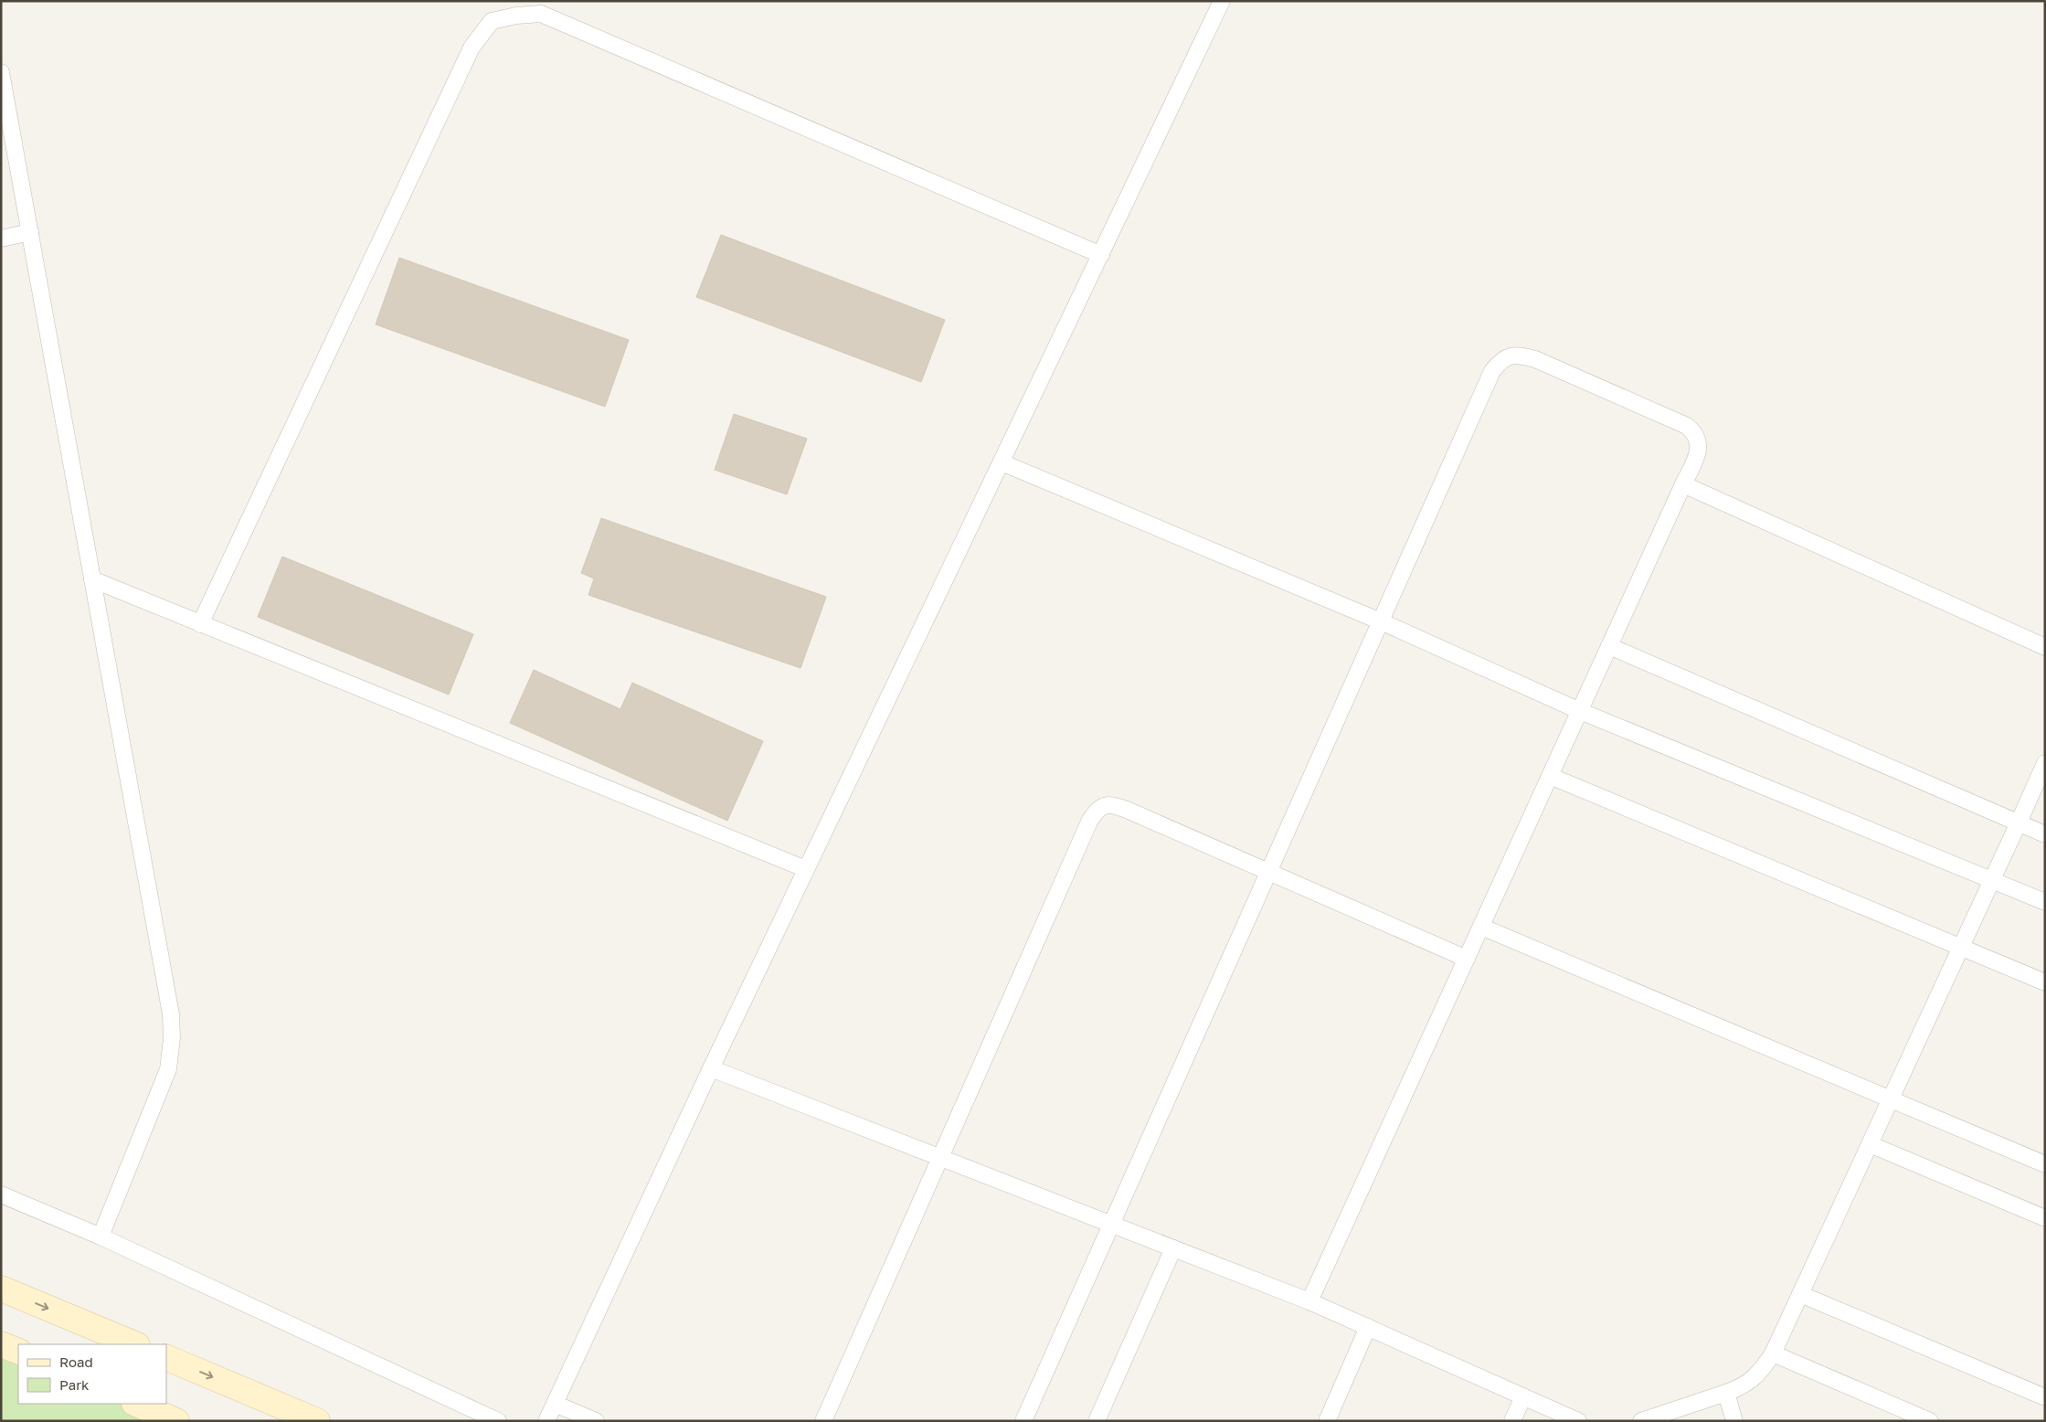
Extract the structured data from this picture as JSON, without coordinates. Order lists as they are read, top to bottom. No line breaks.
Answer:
{"legend":["Road","Park"]}
